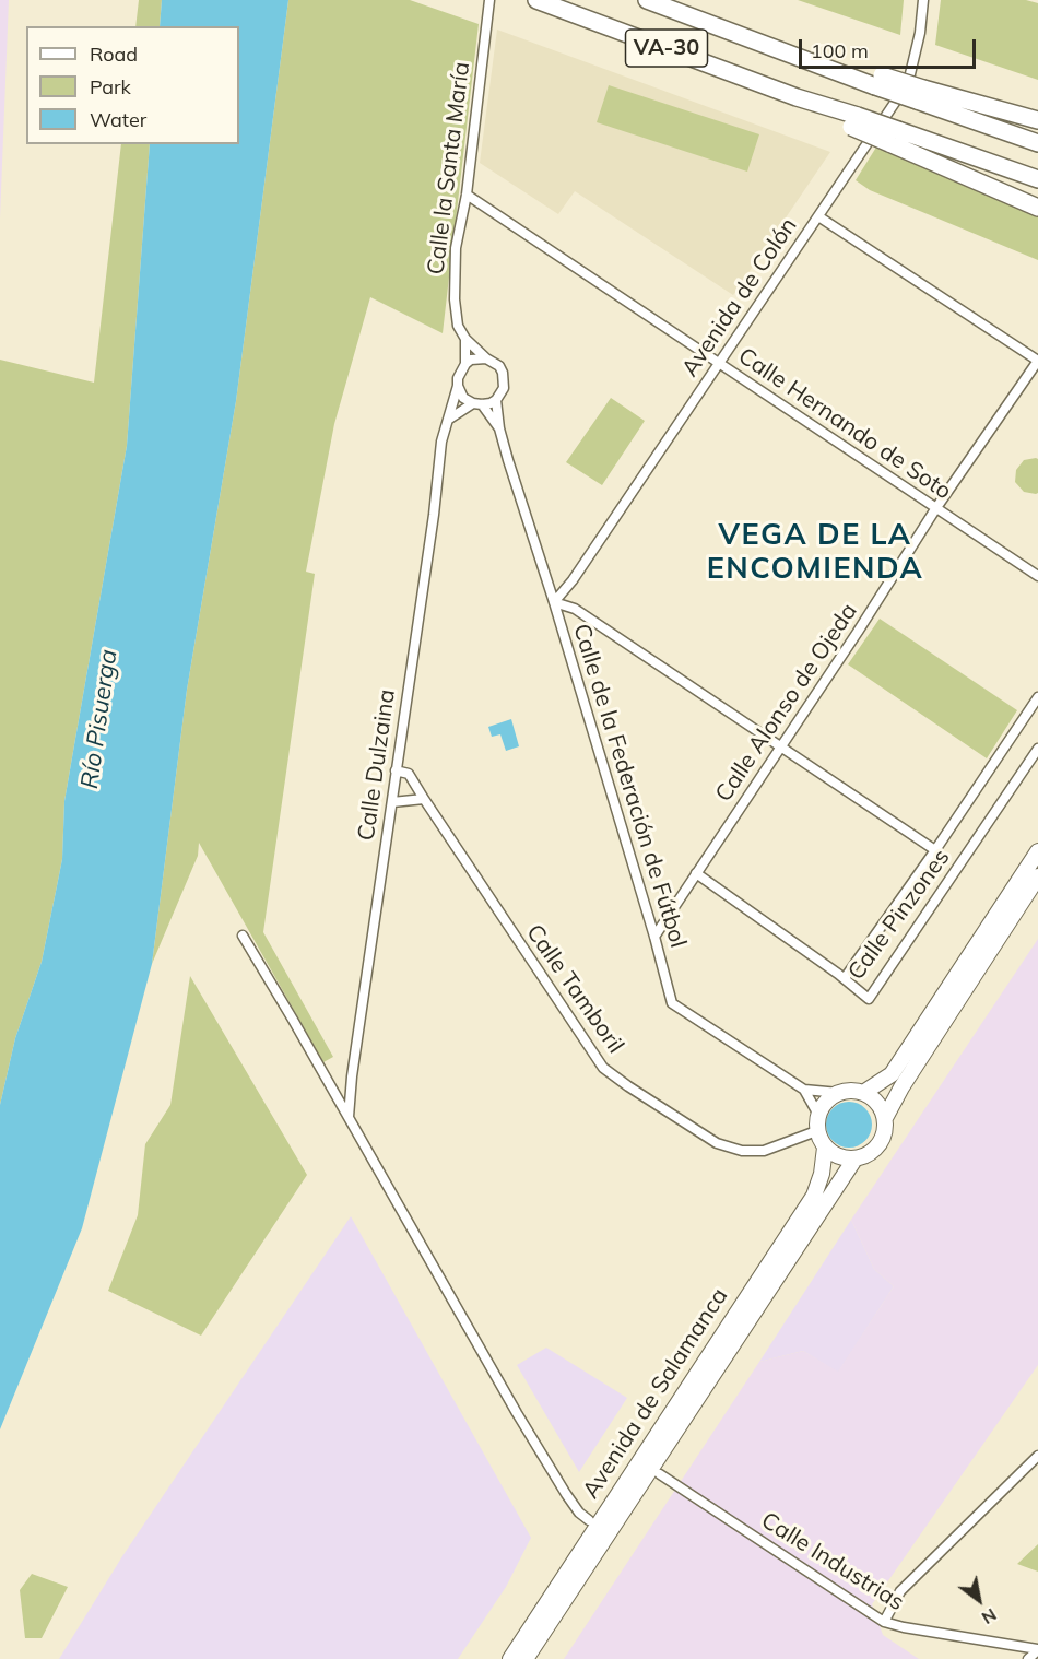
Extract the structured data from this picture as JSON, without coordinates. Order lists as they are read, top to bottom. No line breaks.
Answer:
{"streets":{"highway":["VA-30","Avenida de Salamanca"],"street":["Calle la Santa María","Avenida de Colón","Calle Hernando de Soto","Calle Alonso de Ojeda","Calle Dulzaina","Calle de la Federación de Fútbol","Calle Pinzones","Calle Tamboril","Calle Industrias"]},"crossings":[["Calle la Santa María","Calle Hernando de Soto"],["Calle la Santa María","Calle Dulzaina"],["Calle la Santa María","Calle de la Federación de Fútbol"],["Avenida de Colón","Calle Hernando de Soto"],["Avenida de Colón","Calle de la Federación de Fútbol"],["Calle Hernando de Soto","Calle Alonso de Ojeda"],["Calle Alonso de Ojeda","Calle de la Federación de Fútbol"],["Calle Alonso de Ojeda","Calle Pinzones"],["Calle Dulzaina","Calle de la Federación de Fútbol"],["Calle Dulzaina","Calle Tamboril"],["Calle de la Federación de Fútbol","Calle Tamboril"],["Calle de la Federación de Fútbol","Avenida de Salamanca"],["Calle Tamboril","Avenida de Salamanca"]],"districts":["VEGA DE LA ENCOMIENDA"],"water":["Río Pisuerga"],"legend":["Road","Park","Water"],"scale_bar":"100 m","north":"bottom right"}
